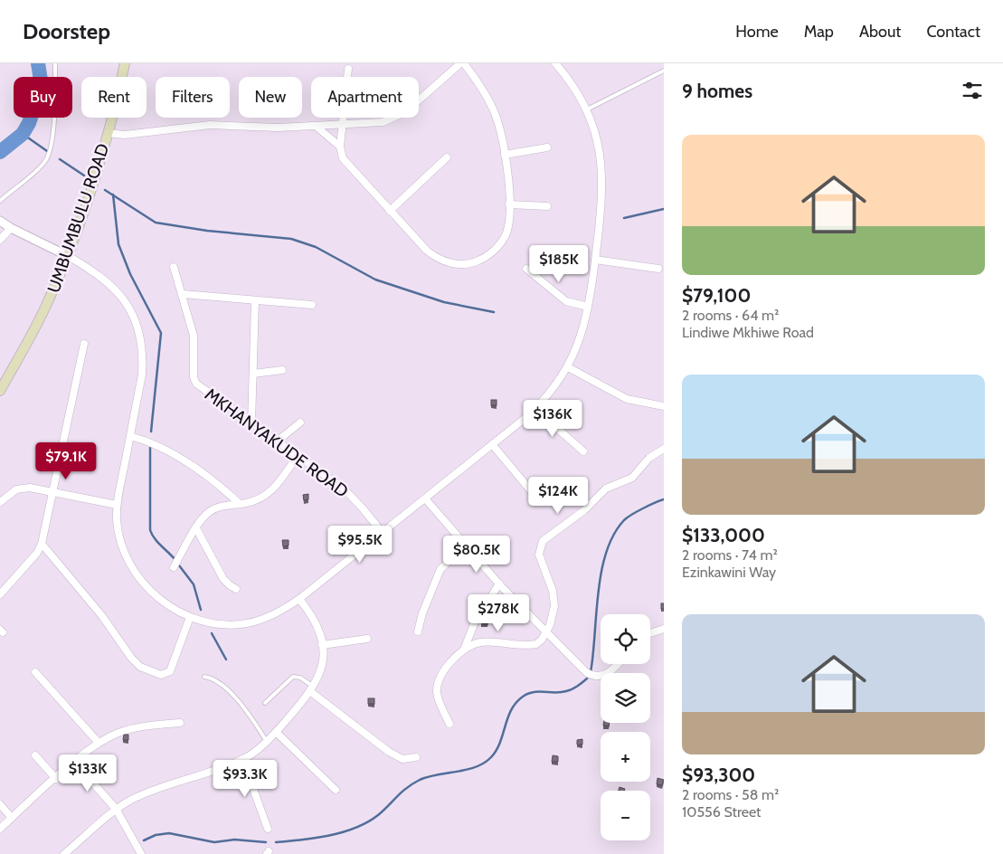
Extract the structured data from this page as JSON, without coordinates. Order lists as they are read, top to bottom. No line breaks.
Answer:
{"streets":{"main road":["UMBUMBULU ROAD"],"street":["MKHANYAKUDE ROAD"]},"page":{"header":"Doorstep","nav":["Home","Map","About","Contact"],"heading":"9 homes","chip":["Buy","Rent","Filters","New","Apartment"],"list":[{"name":"$79,100","note":"2 rooms · 64 m² · Lindiwe Mkhiwe Road"},{"name":"$133,000","note":"2 rooms · 74 m² · Ezinkawini Way"},{"name":"$93,300","note":"2 rooms · 58 m² · 10556 Street"}],"price":["$185K","$136K","$79.1K","$124K","$95.5K","$80.5K","$278K","$133K","$93.3K"],"map_buttons":["+","−"]}}
